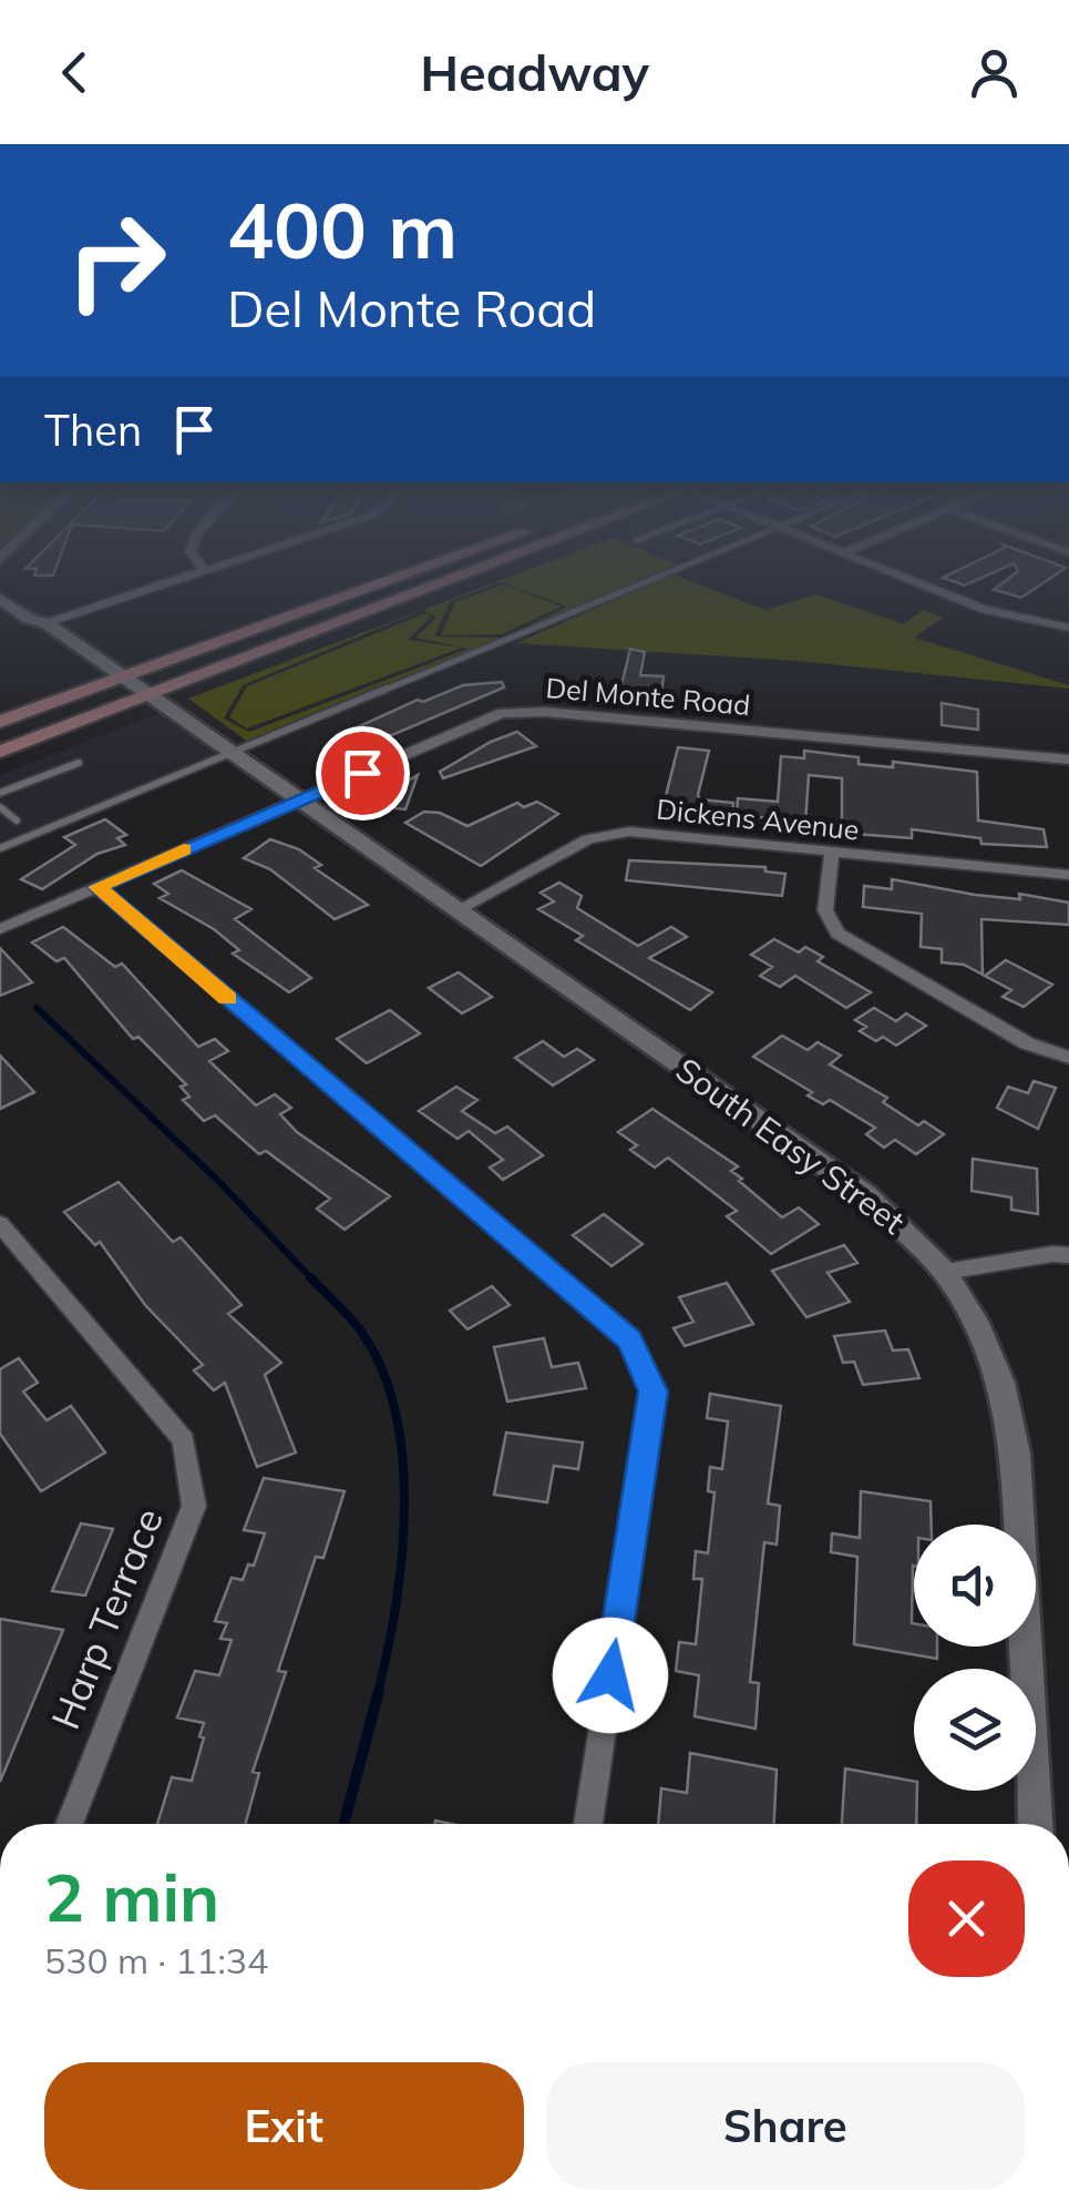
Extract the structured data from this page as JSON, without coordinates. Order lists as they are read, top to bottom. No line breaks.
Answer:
{"streets":{"street":["Del Monte Road","Dickens Avenue","South Easy Street","Harp Terrace"]},"crossings":[["Del Monte Road","South Easy Street"],["Dickens Avenue","South Easy Street"]],"page":{"header":"Headway","turn":["400 m","Del Monte Road"],"then":"Then","heading":["2 min","530 m · 11:34"],"buttons":["Exit","Share"]}}
